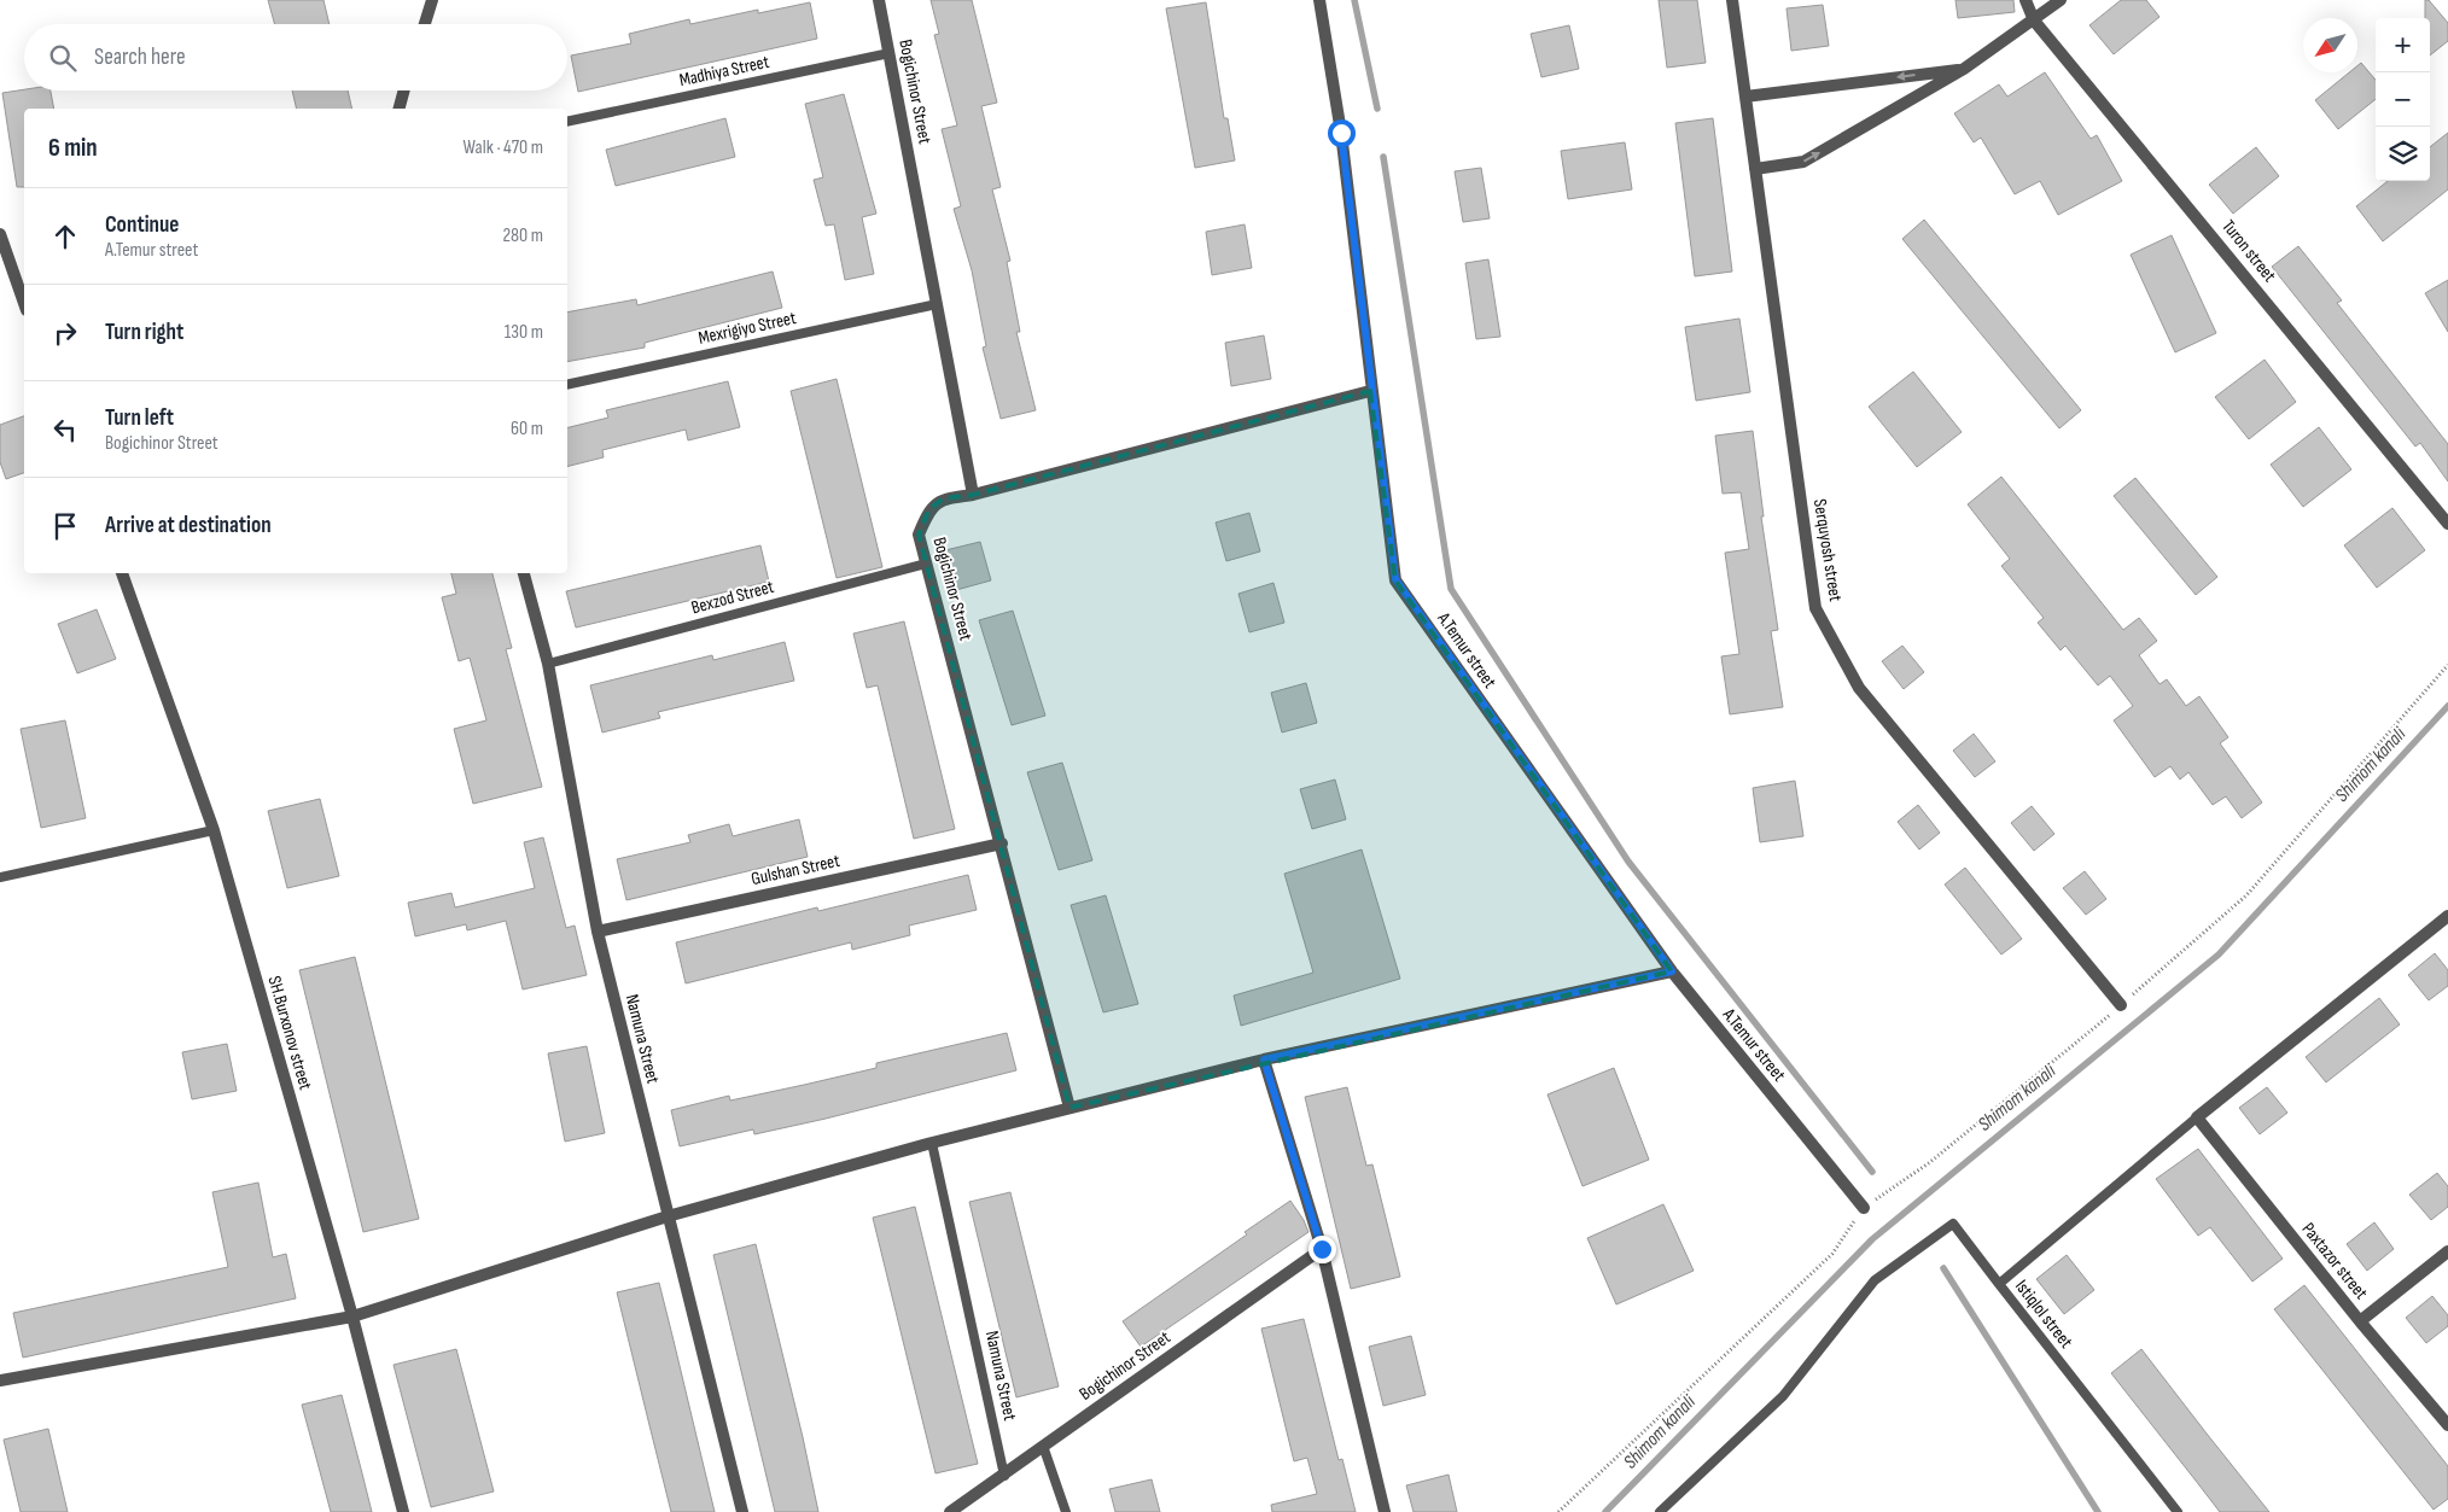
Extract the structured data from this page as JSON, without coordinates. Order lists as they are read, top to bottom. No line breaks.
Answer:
{"streets":{"street":["Bogichinor Street","Turon street","Serquyosh street","A.Temur street","Gulshan Street","SH.Burxonov street","Namuna Street","Paxtazor street"],"lane":["Madhiya Street","Mexrigiyo Street","Bexzod Street","Istiqlol street"]},"crossings":[["Madhiya Street","Bogichinor Street"],["Bogichinor Street","Mexrigiyo Street"],["Bogichinor Street","Bexzod Street"],["Bogichinor Street","Gulshan Street"],["Bogichinor Street","Namuna Street"],["Bexzod Street","Namuna Street"],["Gulshan Street","Namuna Street"],["Paxtazor street","Istiqlol street"]],"water":["Shimom kanali"],"north":"bottom left","page":{"map_buttons":["+","−"],"search":"Search here","heading":["6 min","Walk · 470 m"],"list":[["Continue","A.Temur street","280 m"],["Turn right","130 m"],["Turn left","Bogichinor Street","60 m"],"Arrive at destination"]}}
